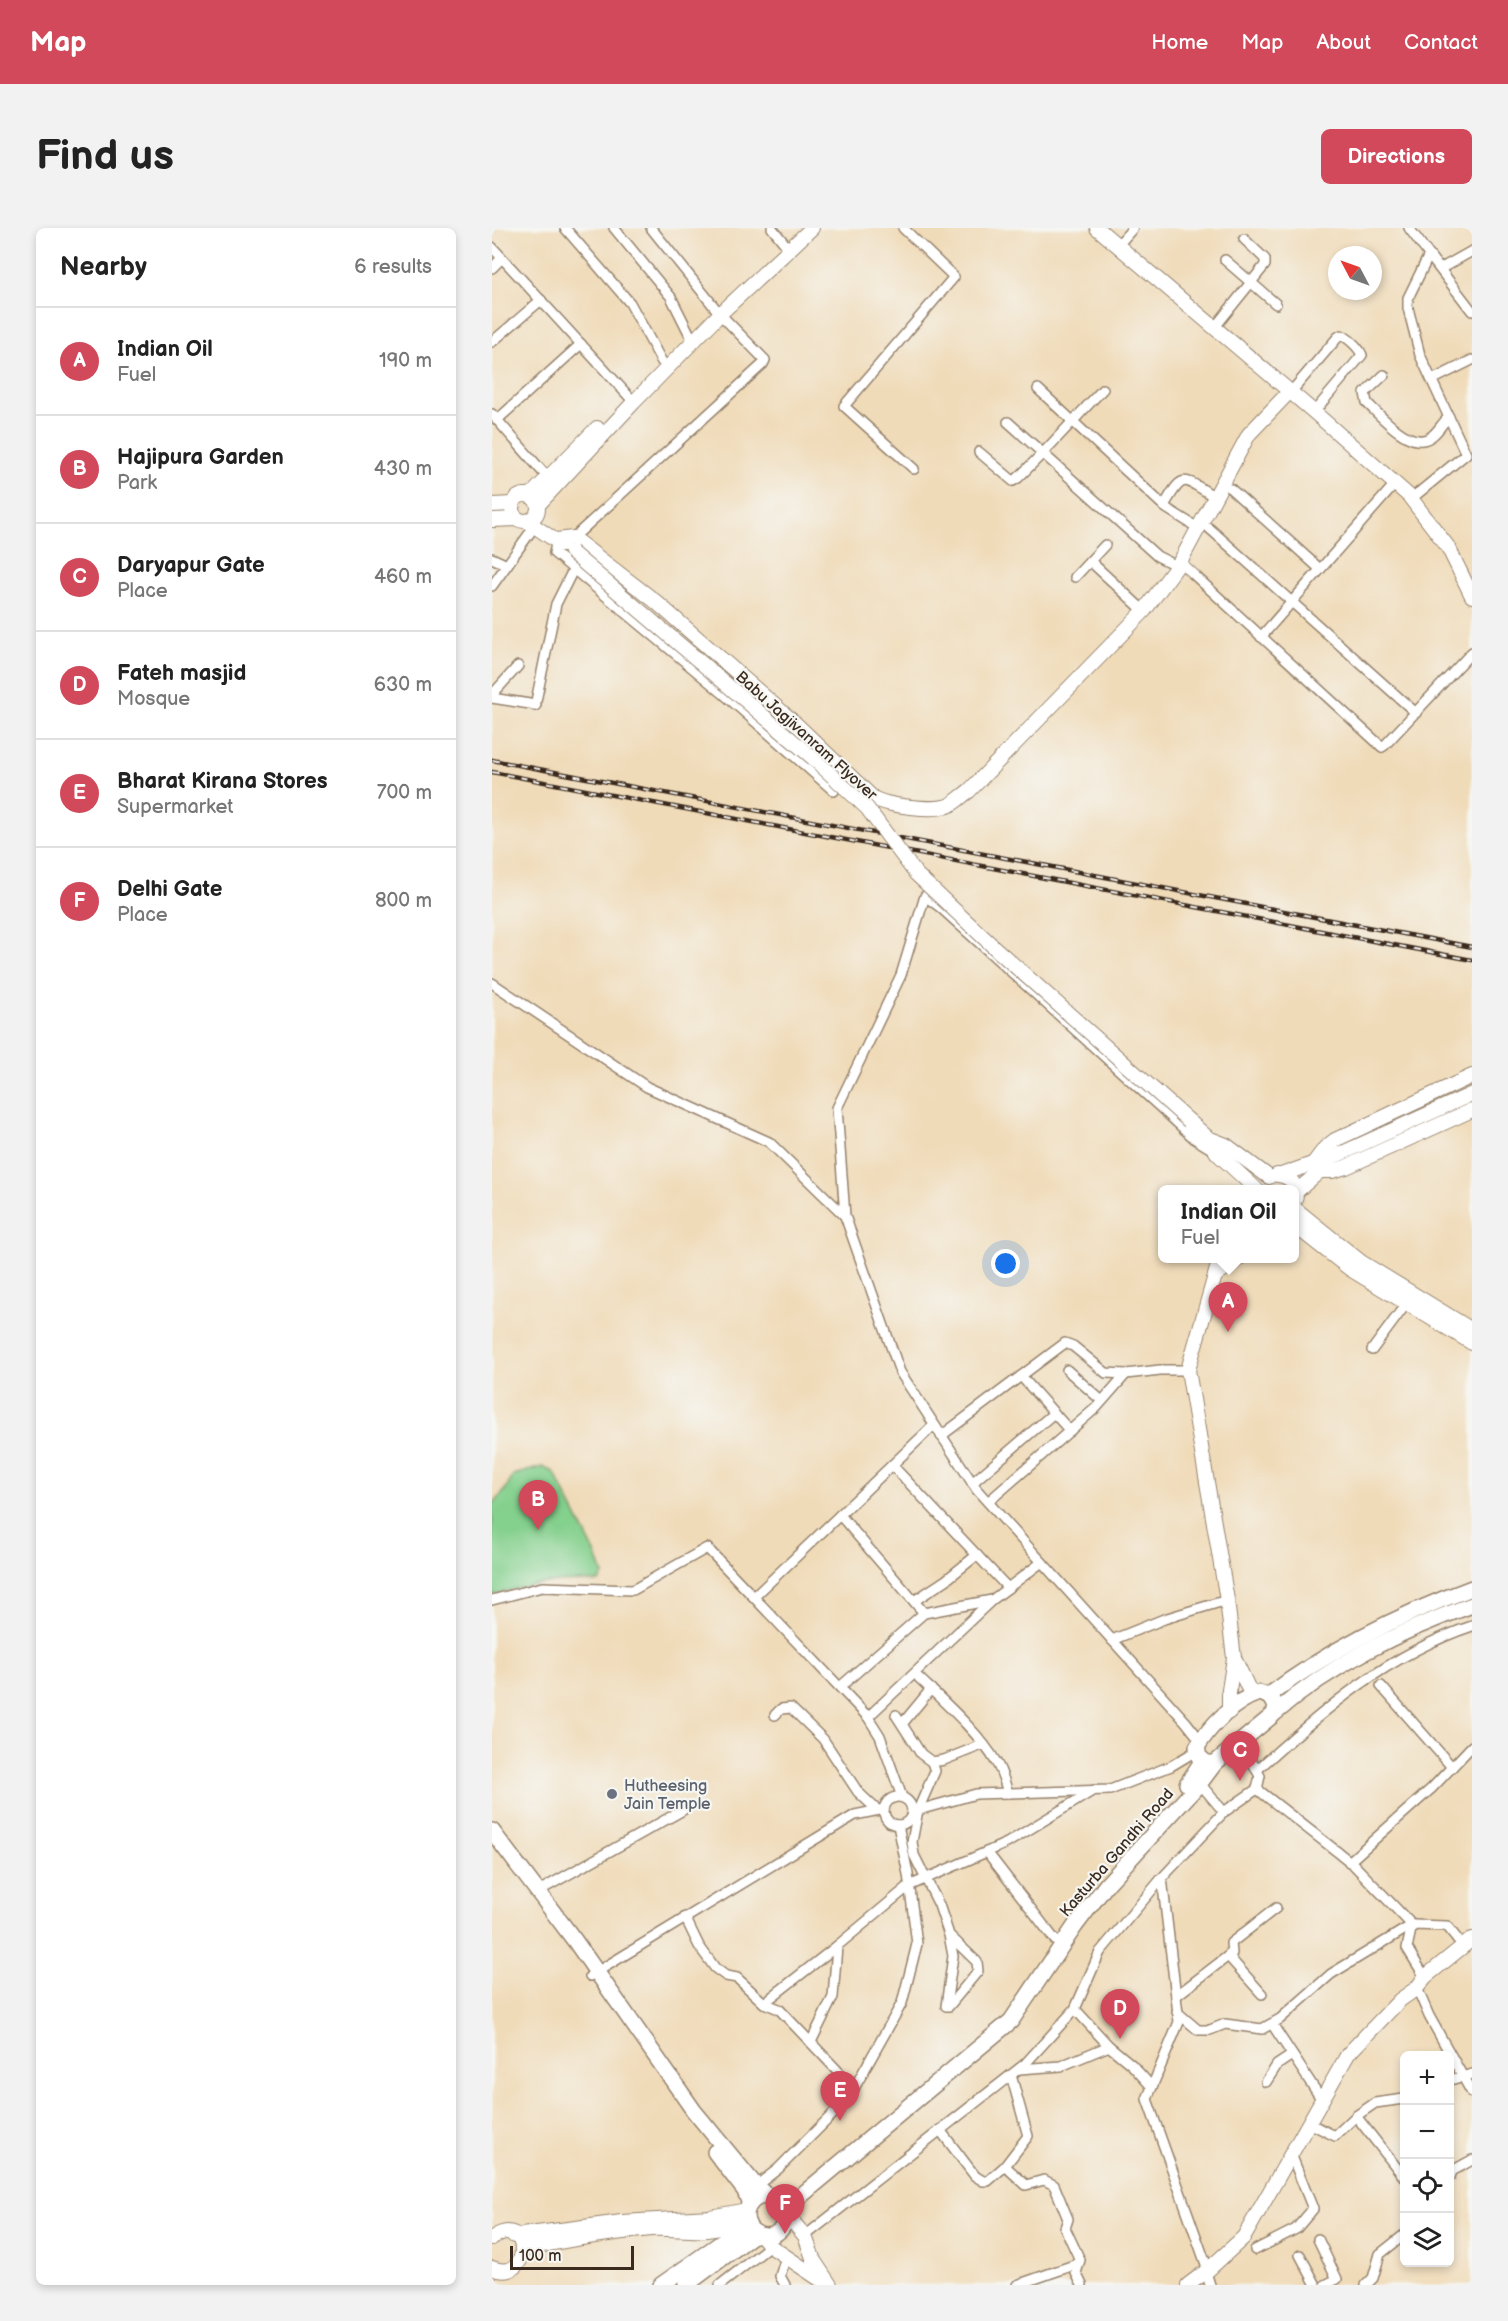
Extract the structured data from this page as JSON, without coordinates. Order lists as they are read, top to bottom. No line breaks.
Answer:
{"streets":{"main road":["Kasturba Gandhi Road"],"street":["Babu Jagjivanram Flyover"]},"places":["Hutheesing Jain Temple"],"scale_bar":"100 m","north":"top left","page":{"header":"Map","nav":["Home","Map","About","Contact"],"buttons":"Directions","title":"Find us","heading":["Nearby","6 results"],"list":[{"mark":"A","name":"Indian Oil","note":"Fuel","value":"190 m"},{"mark":"B","name":"Hajipura Garden","note":"Park","value":"430 m"},{"mark":"C","name":"Daryapur Gate","note":"Place","value":"460 m"},{"mark":"D","name":"Fateh masjid","note":"Mosque","value":"630 m"},{"mark":"E","name":"Bharat Kirana Stores","note":"Supermarket","value":"700 m"},{"mark":"F","name":"Delhi Gate","note":"Place","value":"800 m"}],"popup":["Indian Oil","Fuel"],"pins":["A","B","C","D","E","F"],"map_buttons":["+","−"],"scale":"100 m"}}
